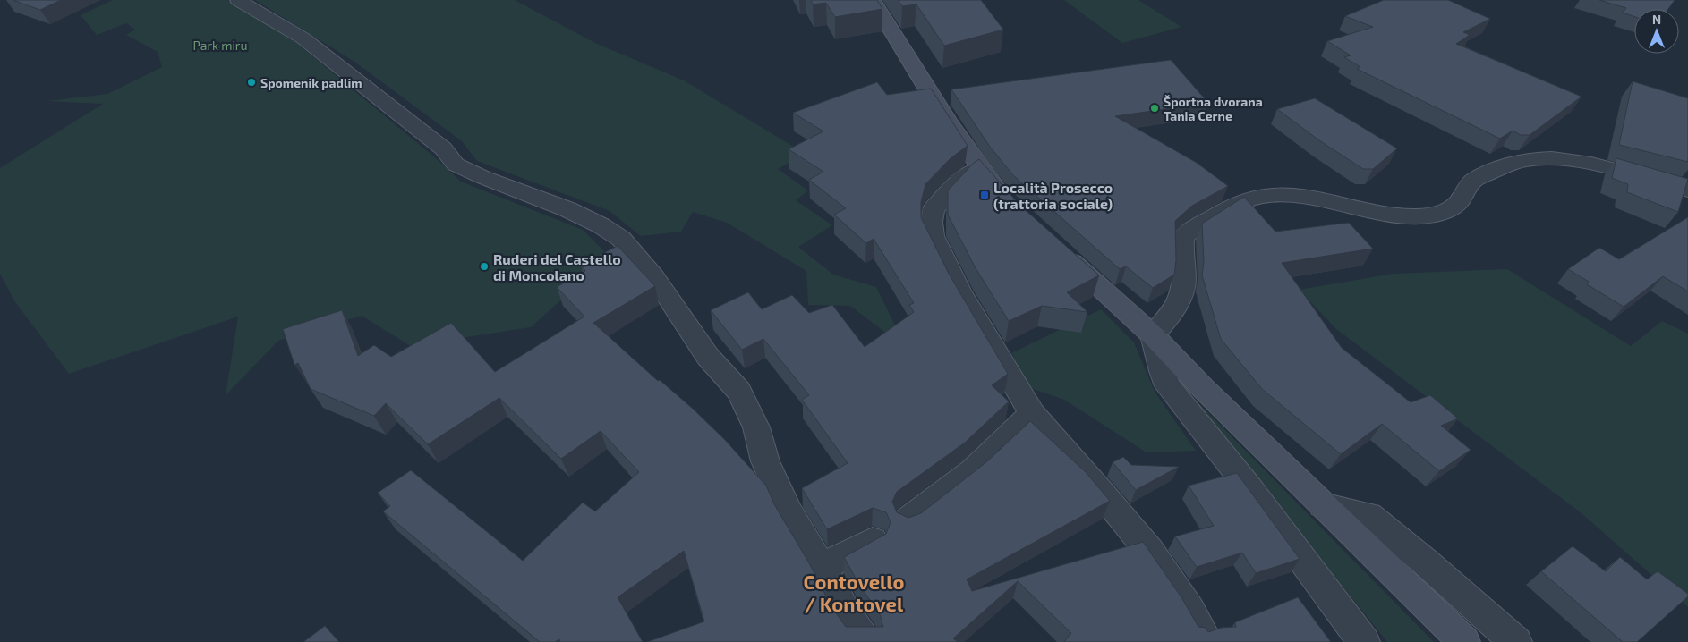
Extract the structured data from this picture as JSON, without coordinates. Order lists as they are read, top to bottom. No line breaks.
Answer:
{"districts":["Contovello / Kontovel"],"parks":["Park miru"],"places":{"other":["Spomenik padlim","Športna dvorana Tania Cerne","Ruderi del Castello di Moncolano"],"transit":["Località Prosecco (trattoria sociale)"]},"north":"top"}
